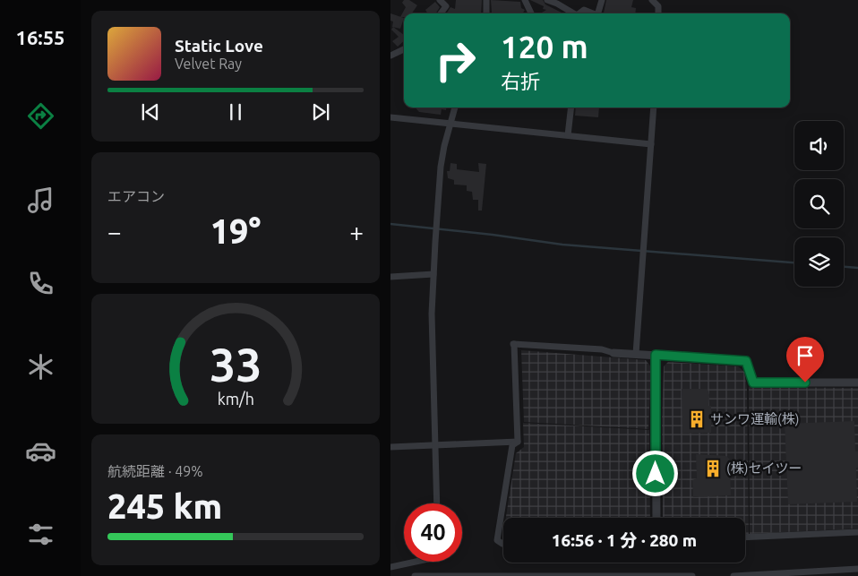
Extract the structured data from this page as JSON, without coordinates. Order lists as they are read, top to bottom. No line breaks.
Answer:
{"places":{"building":["サンワ運輸(株)","(株)セイツー"]},"page":{"tabs":"16:55","turn":["120 m","右折"],"song":["Static Love","Velvet Ray"],"tile":["エアコン",["航続距離 · 49%","245 km"]],"heat":["−","19°","+"],"limit":"40","trip":"16:56 · 1 分 · 280 m","gauge":["33","km/h"]}}
